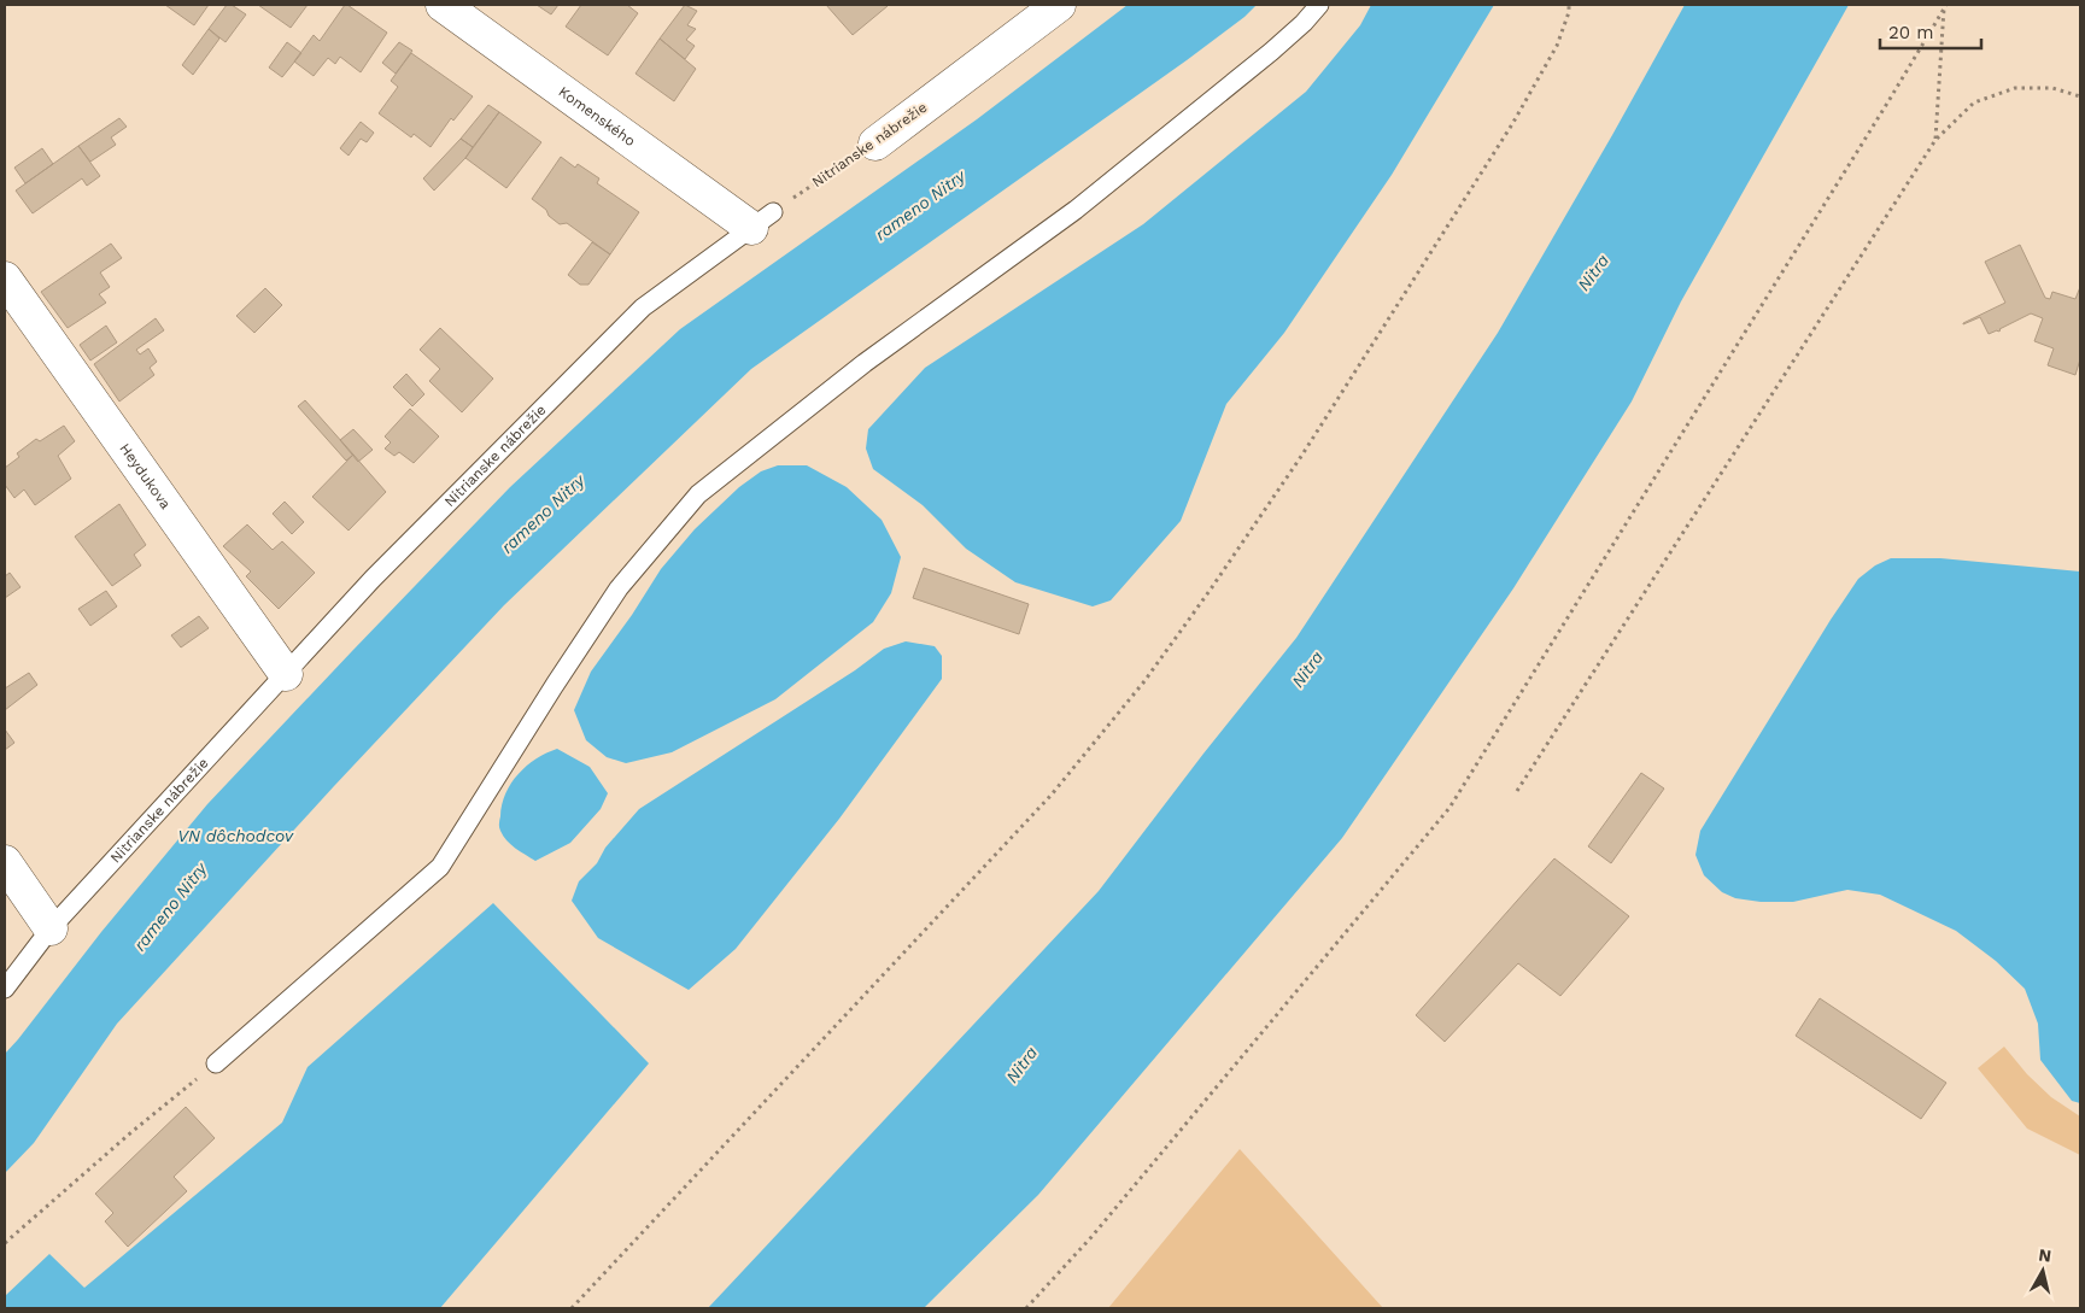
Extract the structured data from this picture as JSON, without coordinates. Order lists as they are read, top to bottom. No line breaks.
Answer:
{"streets":{"street":["Komenského","Nitrianske nábrežie","Heydukova"]},"crossings":[["Komenského","Nitrianske nábrežie"],["Nitrianske nábrežie","Heydukova"]],"water":["rameno Nitry","Nitra","VN dôchodcov"],"scale_bar":"20 m","north":"top"}
